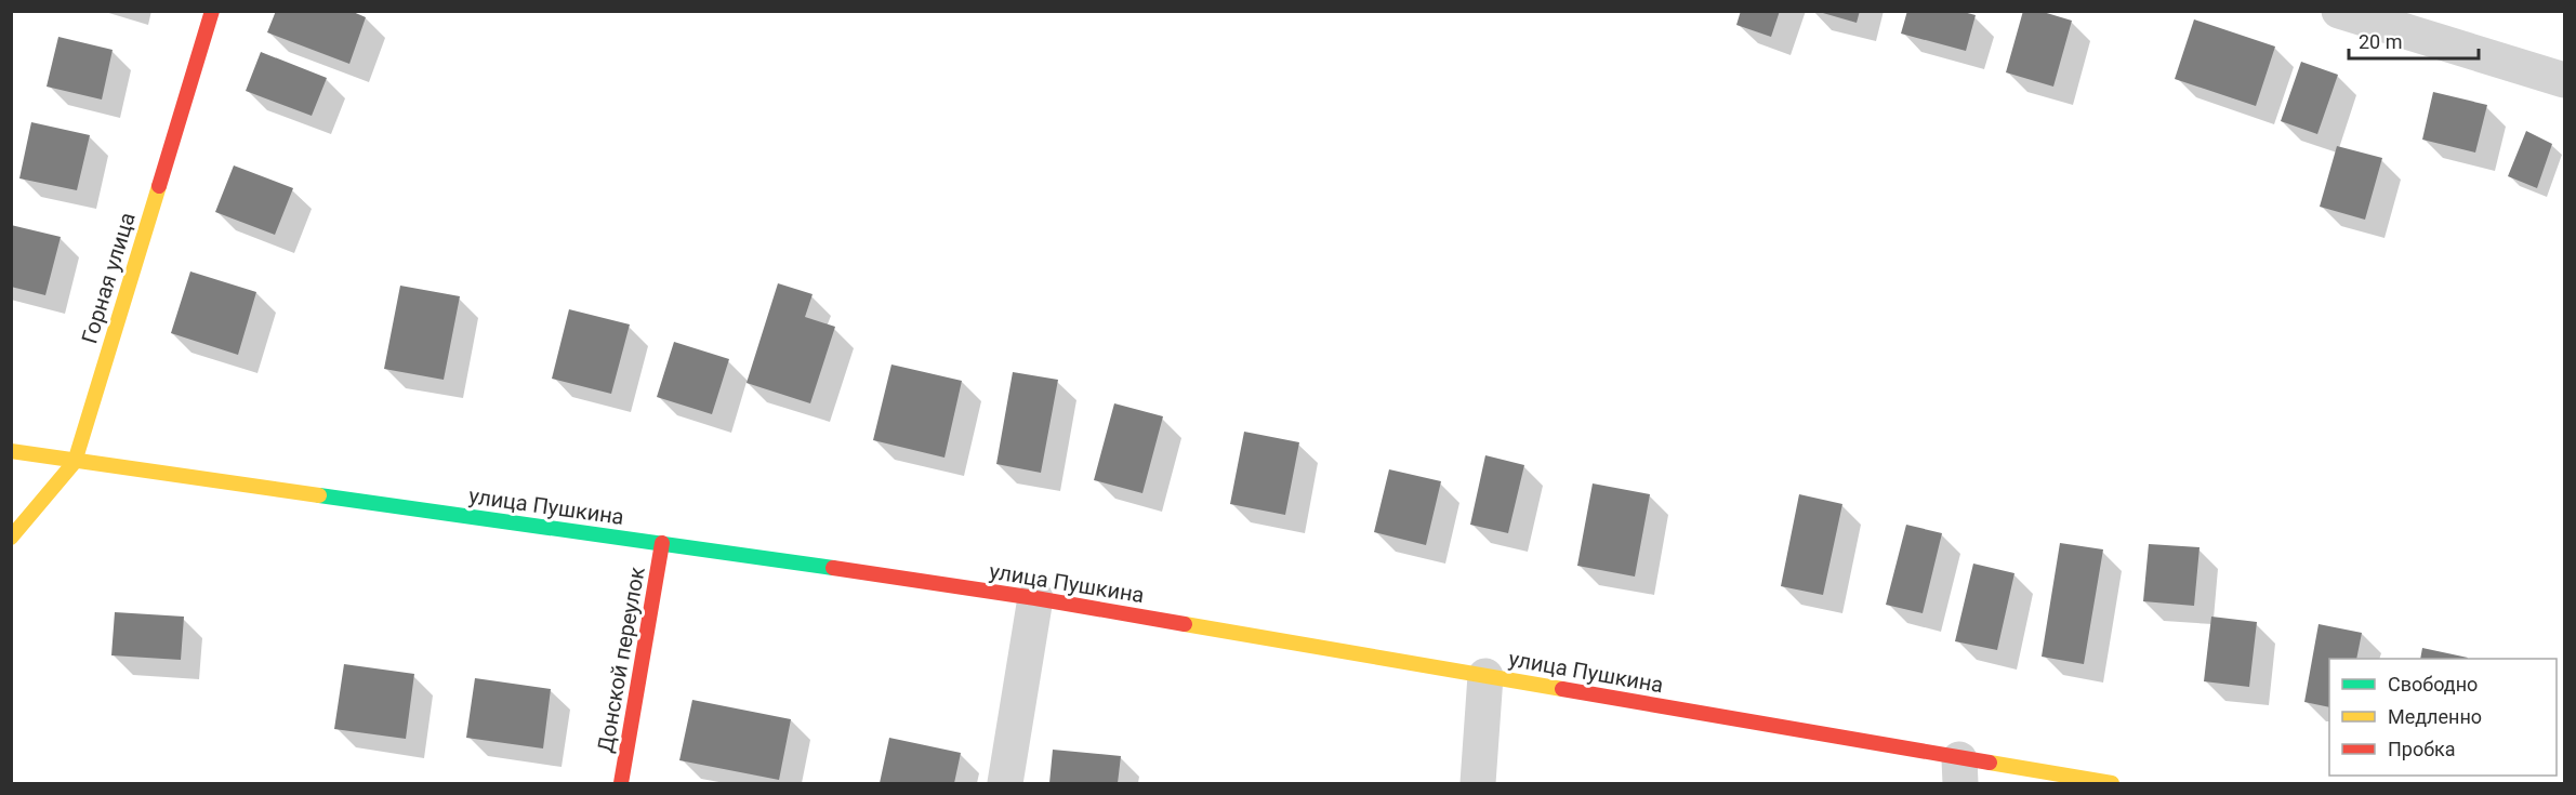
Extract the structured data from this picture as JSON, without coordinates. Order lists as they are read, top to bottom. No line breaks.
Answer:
{"streets":{"main road":["Горная улица","улица Пушкина","Донской переулок"]},"crossings":[["Горная улица","улица Пушкина"],["улица Пушкина","Донской переулок"]],"legend":["Свободно","Медленно","Пробка"],"scale_bar":"20 m"}
